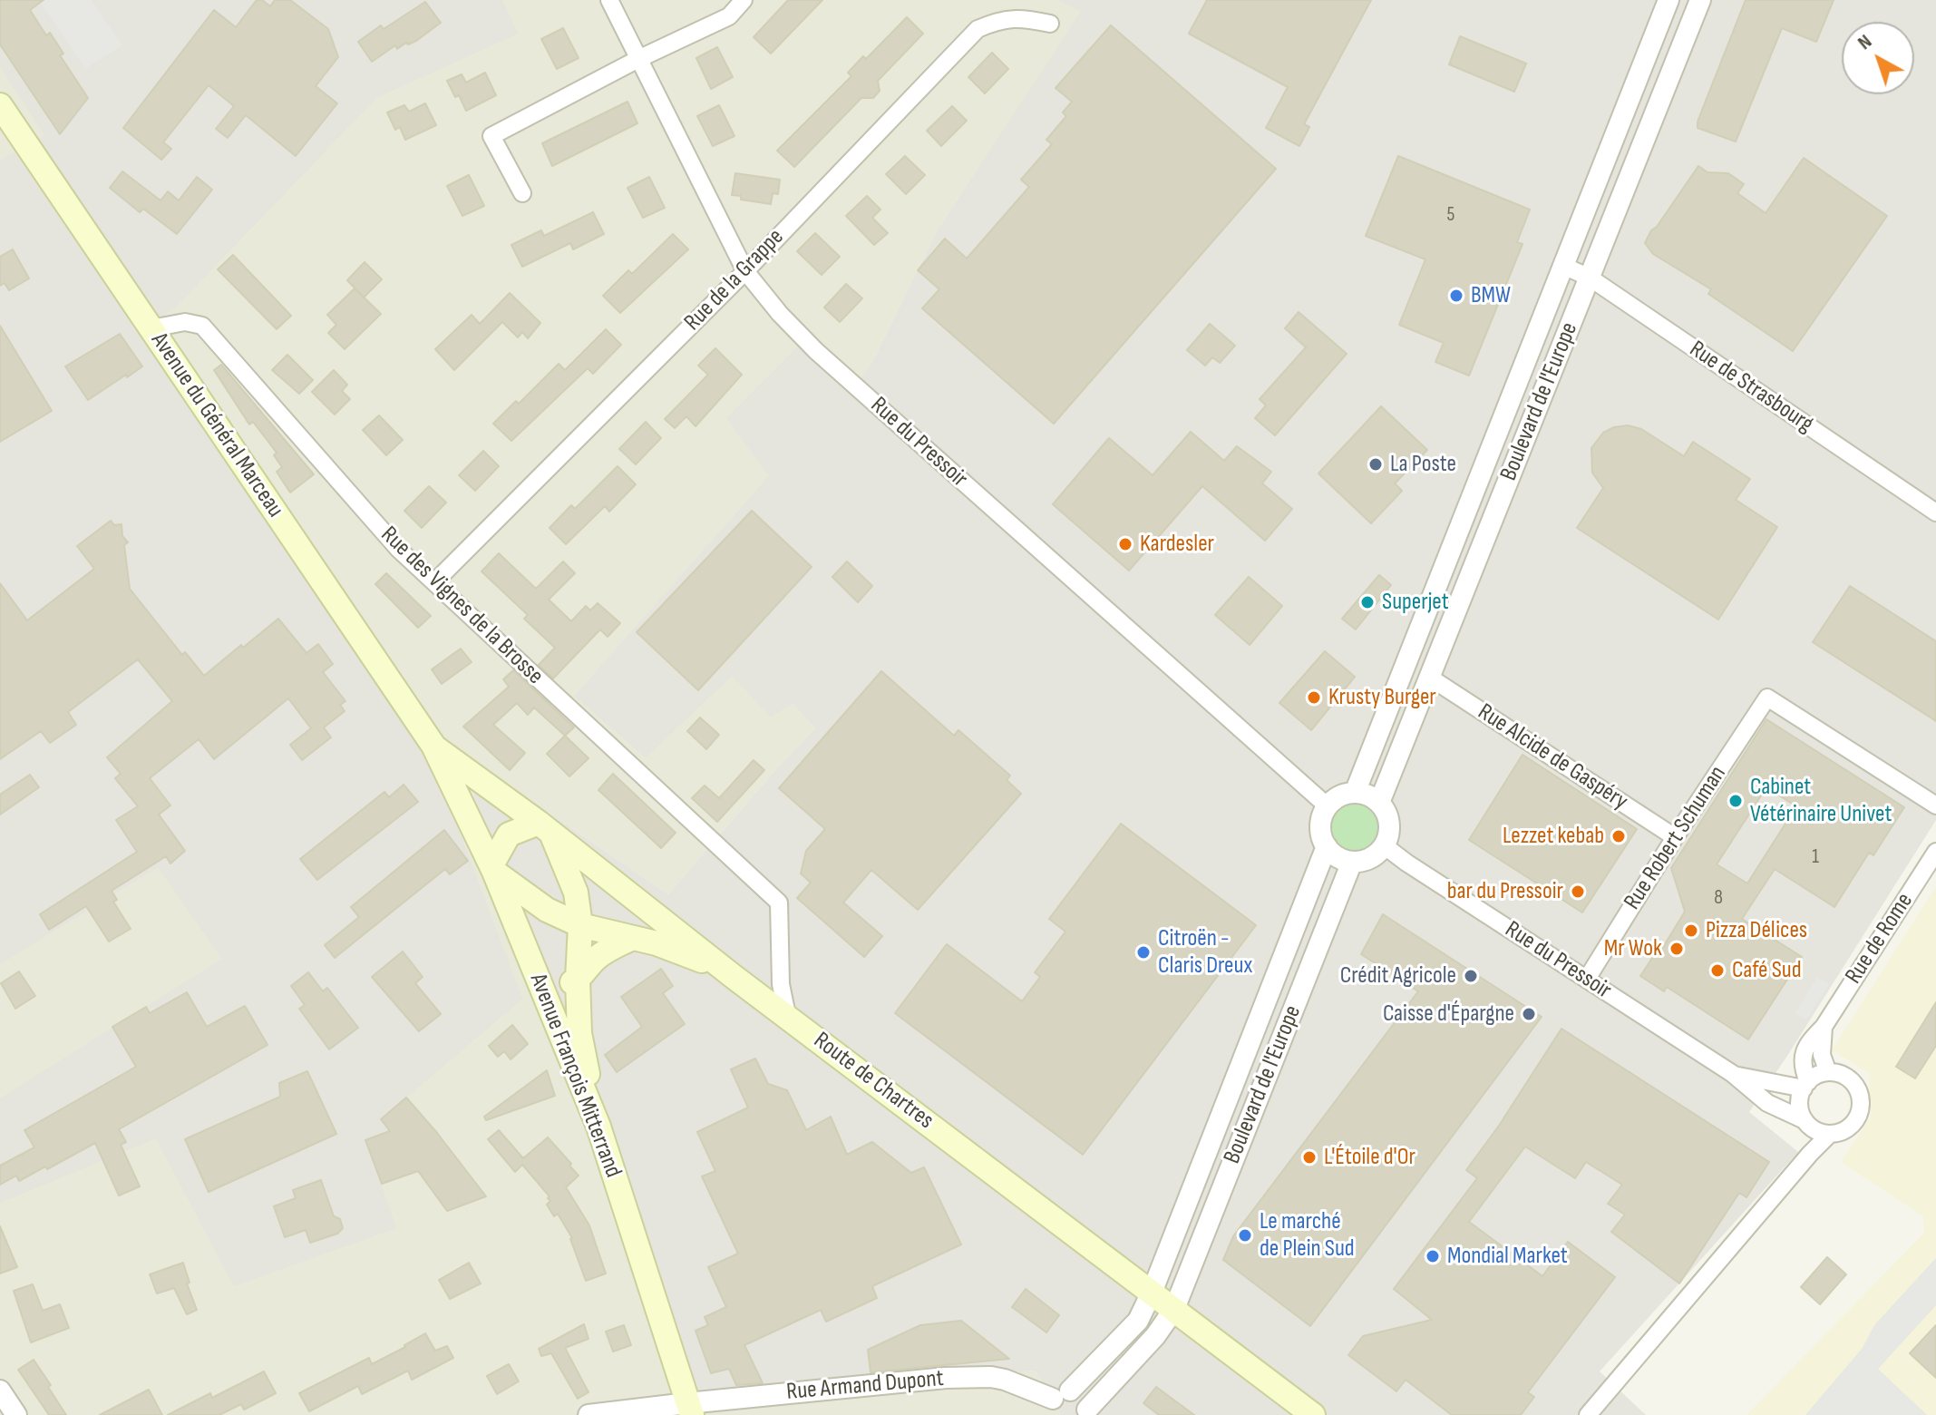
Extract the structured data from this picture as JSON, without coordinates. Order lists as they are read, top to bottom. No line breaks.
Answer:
{"streets":{"main road":["Avenue du Général Marceau","Avenue François Mitterrand","Route de Chartres"],"street":["Rue de la Grappe","Rue de Strasbourg","Boulevard de l'Europe","Rue du Pressoir","Rue des Vignes de la Brosse","Rue Alcide de Gaspéry","Rue Robert Schuman","Rue de Rome","Rue Armand Dupont"]},"crossings":[["Rue de la Grappe","Rue du Pressoir"],["Rue de la Grappe","Rue des Vignes de la Brosse"],["Rue de Strasbourg","Boulevard de l'Europe"],["Boulevard de l'Europe","Rue du Pressoir"],["Boulevard de l'Europe","Rue Alcide de Gaspéry"],["Boulevard de l'Europe","Route de Chartres"],["Avenue du Général Marceau","Rue des Vignes de la Brosse"],["Avenue du Général Marceau","Avenue François Mitterrand"],["Avenue du Général Marceau","Route de Chartres"],["Rue du Pressoir","Rue Robert Schuman"],["Rue du Pressoir","Rue de Rome"],["Rue des Vignes de la Brosse","Route de Chartres"],["Rue Alcide de Gaspéry","Rue Robert Schuman"],["Avenue François Mitterrand","Route de Chartres"],["Avenue François Mitterrand","Rue Armand Dupont"]],"places":["BMW","La Poste","Kardesler","Superjet","Krusty Burger","Cabinet Vétérinaire Univet","Lezzet kebab","bar du Pressoir","Pizza Délices","Mr Wok","Citroën - Claris Dreux","Café Sud","Crédit Agricole","Caisse d'Épargne","L'Étoile d'Or","Le marché de Plein Sud","Mondial Market"],"house_numbers":["5","1","8"],"north":"top left"}
